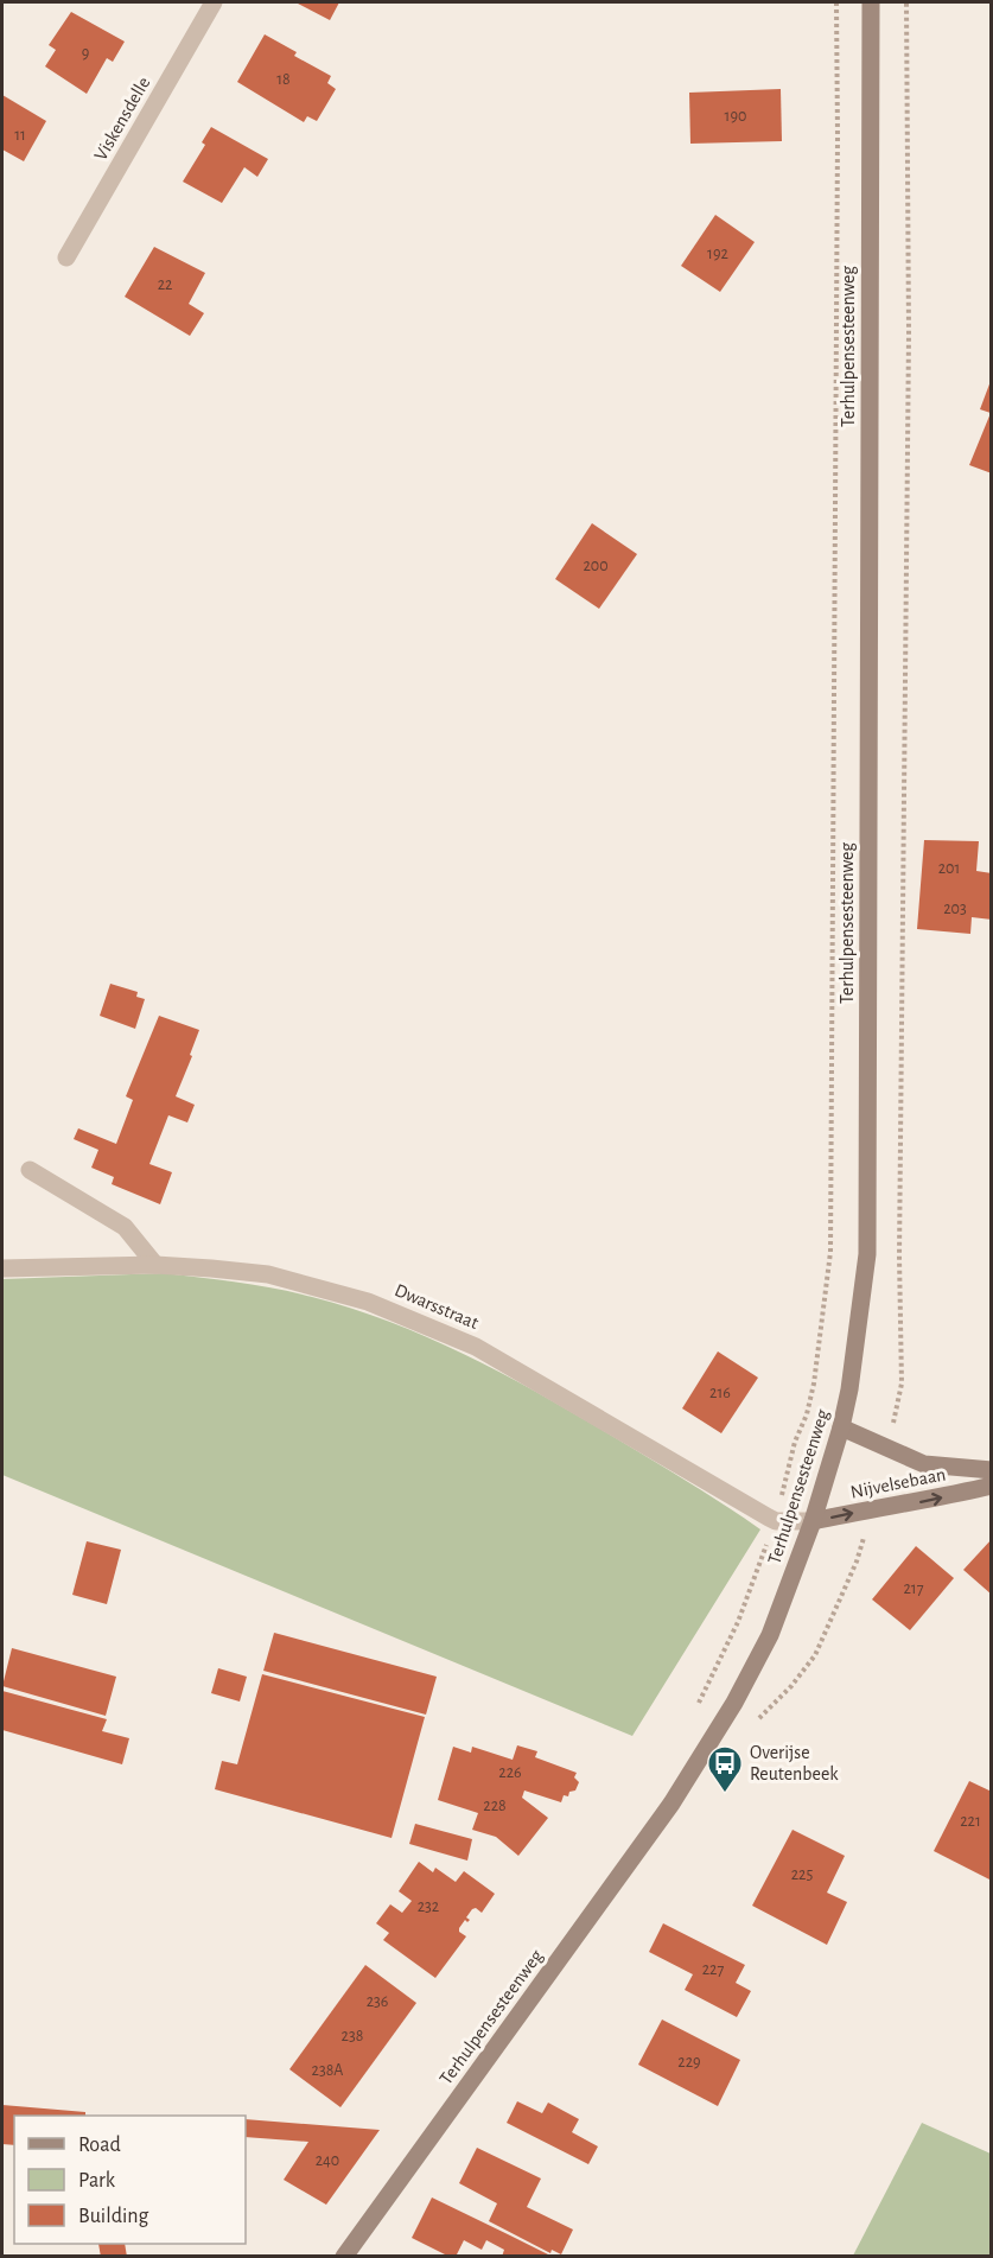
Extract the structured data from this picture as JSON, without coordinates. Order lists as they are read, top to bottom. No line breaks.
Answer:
{"streets":{"main road":["Terhulpensesteenweg","Nijvelsebaan"],"street":["Viskensdelle","Dwarsstraat"]},"crossings":[["Terhulpensesteenweg","Dwarsstraat"],["Terhulpensesteenweg","Nijvelsebaan"]],"one_way":["Nijvelsebaan"],"places":{"bus stop":["Overijse Reutenbeek"]},"house_numbers":["9","18","190","11","192","22","200","201","203","216","217","226","228","221","225","232","227","236","238","229","238A","240"],"legend":["Road","Park","Building"]}
